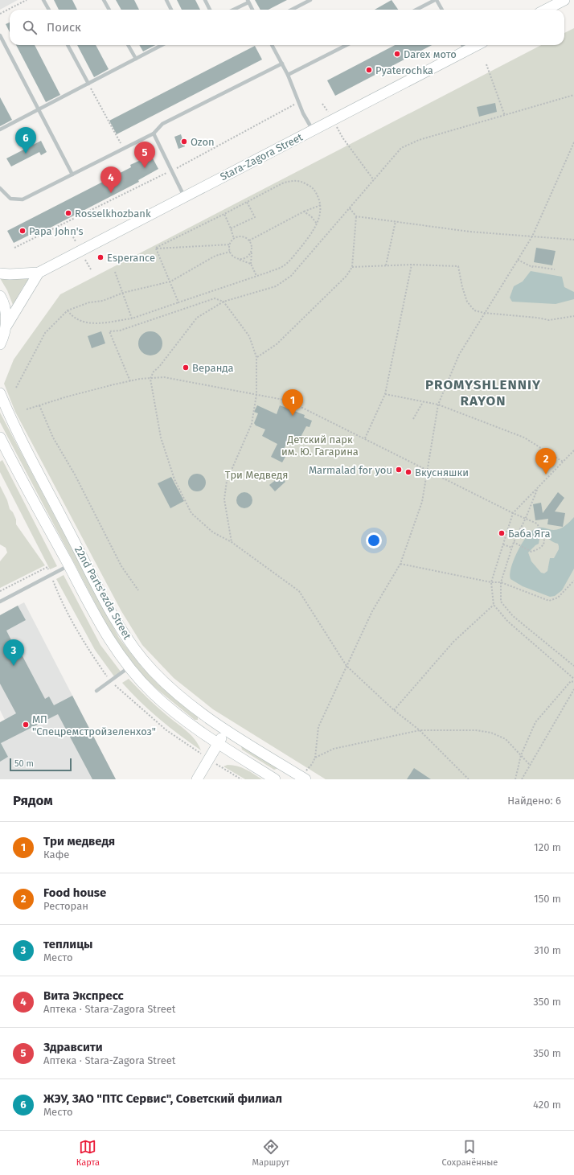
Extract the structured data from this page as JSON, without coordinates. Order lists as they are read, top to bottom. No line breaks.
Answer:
{"streets":{"street":["Stara-Zagora Street","22nd Parts'ezda Street"]},"districts":["PROMYSHLENNIY RAYON"],"parks":["Детский парк им. Ю. Гагарина","Три Медведя"],"places":["Darex мото","Pyaterochka","Ozon","Rosselkhozbank","Papa John's","Esperance","Веранда","Marmalad for you","Вкусняшки","Баба Яга","МП \"Спецремстройзеленхоз\""],"scale_bar":"50 m","page":{"search":"Поиск","pins":["6","5","4","1","2","3"],"scale":"50 m","heading":["Рядом","Найдено: 6"],"list":[{"mark":"1","name":"Три медведя","note":"Кафе","value":"120 m"},{"mark":"2","name":"Food house","note":"Ресторан","value":"150 m"},{"mark":"3","name":"теплицы","note":"Место","value":"310 m"},{"mark":"4","name":"Вита Экспресс","note":"Аптека · Stara-Zagora Street","value":"350 m"},{"mark":"5","name":"Здравсити","note":"Аптека · Stara-Zagora Street","value":"350 m"},{"mark":"6","name":"ЖЭУ, ЗАО \"ПТС Сервис\", Советский филиал","note":"Место","value":"420 m"}],"nav":["Карта","Маршрут","Сохранённые"]}}
